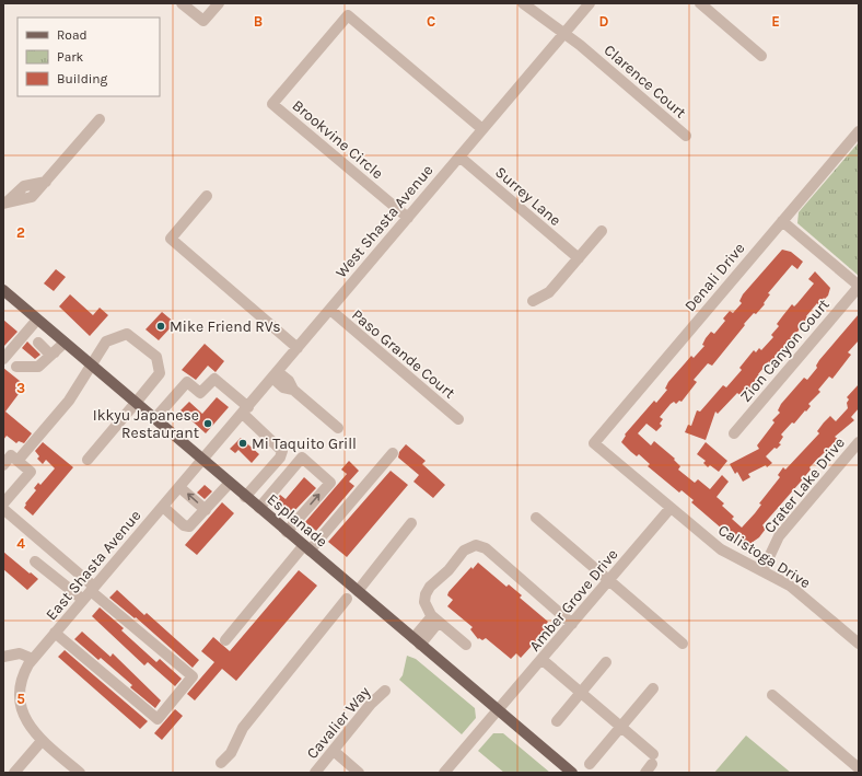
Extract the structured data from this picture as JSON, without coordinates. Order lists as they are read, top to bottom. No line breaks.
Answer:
{"streets":{"main road":["Esplanade"],"street":["Clarence Court","Brookvine Circle","Surrey Lane","West Shasta Avenue","Denali Drive","Zion Canyon Court","Paso Grande Court","Crater Lake Drive","Calistoga Drive","East Shasta Avenue","Amber Grove Drive","Cavalier Way"]},"crossings":[["Clarence Court","West Shasta Avenue"],["Brookvine Circle","West Shasta Avenue"],["Surrey Lane","West Shasta Avenue"],["West Shasta Avenue","Paso Grande Court"],["West Shasta Avenue","Esplanade"],["West Shasta Avenue","East Shasta Avenue"],["Denali Drive","Calistoga Drive"],["Crater Lake Drive","Calistoga Drive"],["Esplanade","East Shasta Avenue"],["Esplanade","Amber Grove Drive"],["Calistoga Drive","Amber Grove Drive"]],"places":["Mike Friend RVs","Ikkyu Japanese Restaurant","Mi Taquito Grill"],"legend":["Road","Park","Building"],"grid":{"columns":["B","C","D","E"],"rows":["2","3","4","5"]}}
